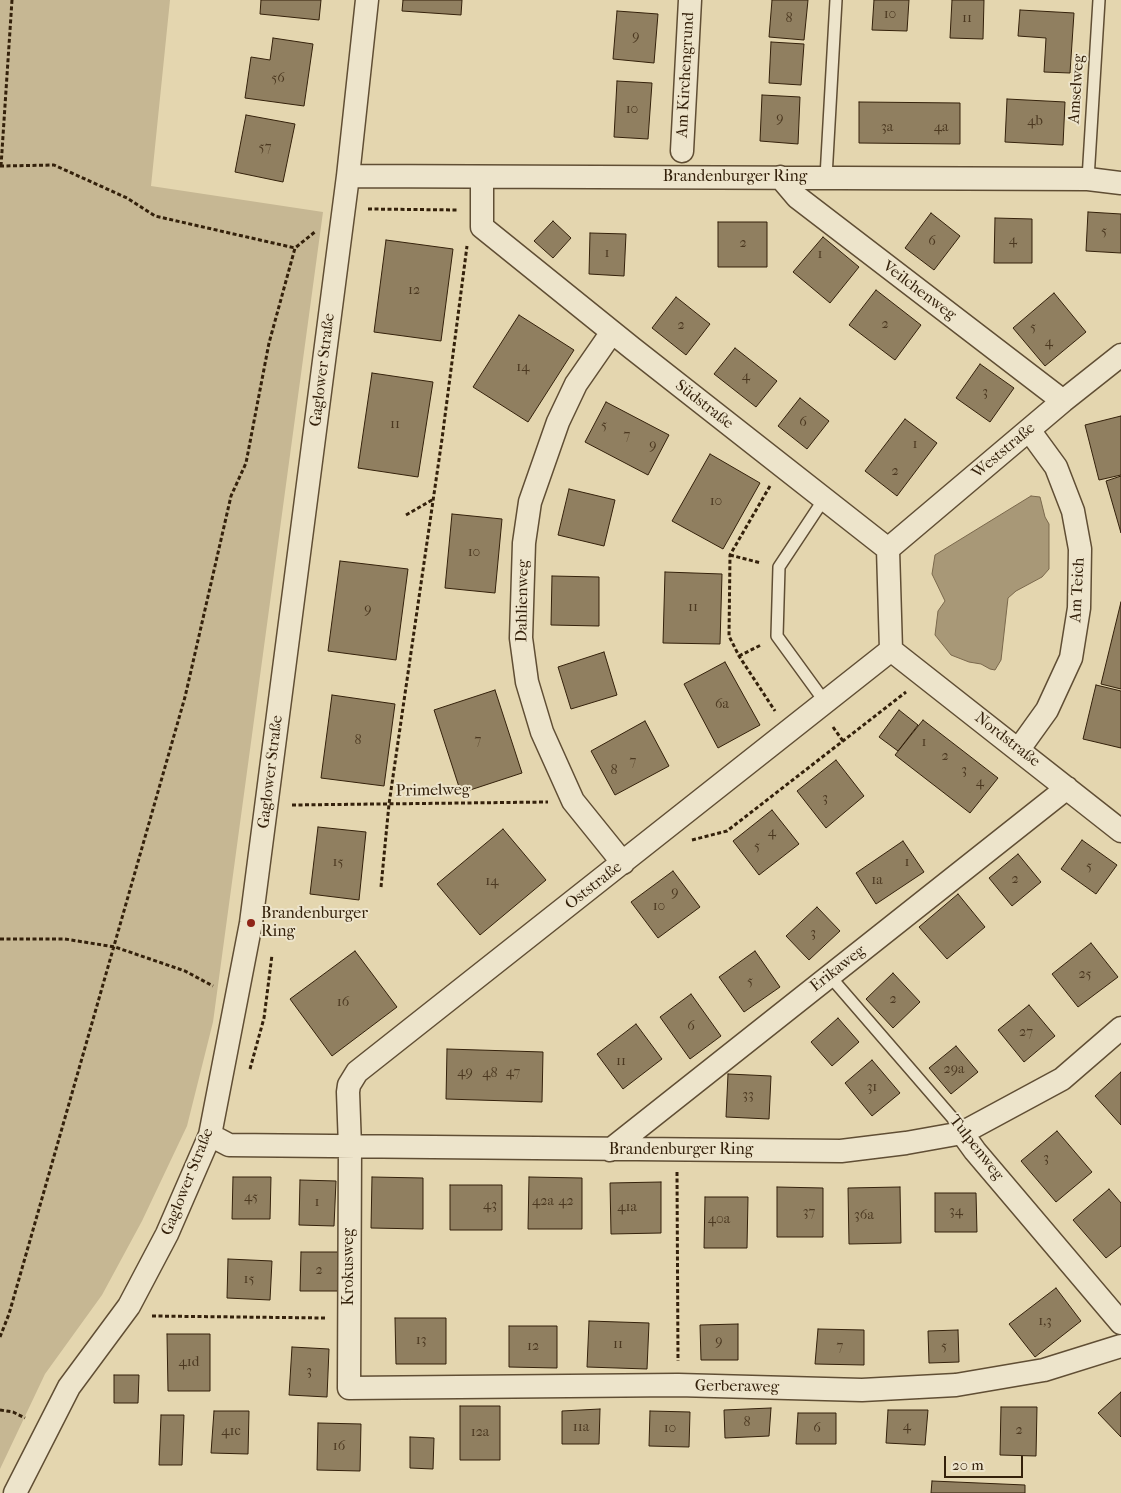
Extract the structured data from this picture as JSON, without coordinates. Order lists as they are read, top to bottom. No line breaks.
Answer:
{"streets":{"street":["Am Kirchengrund","Brandenburger Ring","Veilchenweg","Gaglower Straße","Südstraße","Weststraße","Am Teich","Dahlienweg","Nordstraße","Oststraße","Erikaweg","Tulpenweg","Krokusweg","Gerberaweg"],"lane":["Amselweg"],"path":["Primelweg"]},"crossings":[["Amselweg","Brandenburger Ring"],["Brandenburger Ring","Veilchenweg"],["Brandenburger Ring","Gaglower Straße"],["Brandenburger Ring","Südstraße"],["Brandenburger Ring","Oststraße"],["Brandenburger Ring","Erikaweg"],["Brandenburger Ring","Tulpenweg"],["Brandenburger Ring","Krokusweg"],["Veilchenweg","Weststraße"],["Südstraße","Weststraße"],["Südstraße","Dahlienweg"],["Weststraße","Am Teich"],["Am Teich","Nordstraße"],["Dahlienweg","Primelweg"],["Dahlienweg","Oststraße"],["Nordstraße","Oststraße"],["Nordstraße","Erikaweg"],["Oststraße","Krokusweg"],["Erikaweg","Tulpenweg"],["Krokusweg","Gerberaweg"]],"places":["Brandenburger Ring"],"house_numbers":["10","8","11","9","56","10","9","4b","3a","4a","57","5","4","6","2","1","1","12","2","2","5","4","14","4","3","6","11","5","7","1","9","2","10","10","11","9","6a","8","7","1","2","7","8","3","4","3","4","5","15","1","5","2","1a","14","9","10","3","25","5","2","16","6","27","11","29a","49","47","48","31","33","3","45","42a","42","1","43","41a","34","37","36a","40a","2","15","1,3","13","9","11","12","7","5","41d","3","8","4","11a","10","6","2","41c","12a","16"],"scale_bar":"20 m"}
